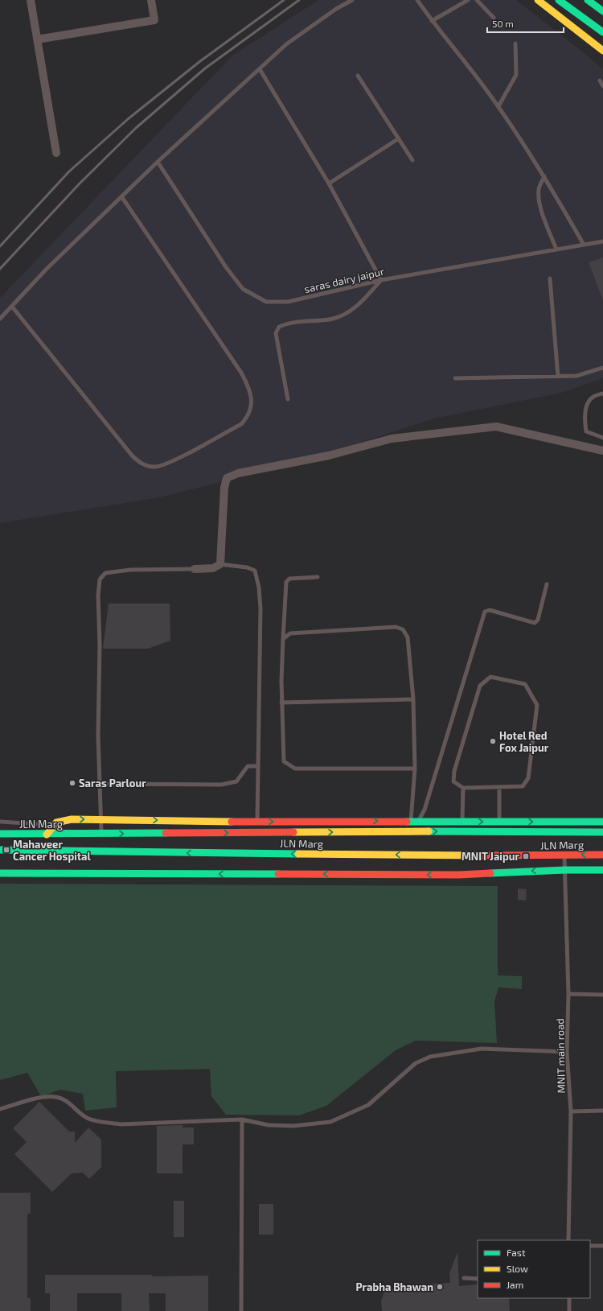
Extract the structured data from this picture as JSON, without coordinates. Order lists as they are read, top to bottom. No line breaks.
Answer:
{"streets":{"main road":["JLN Marg"],"lane":["saras dairy jaipur","MNIT main road"]},"crossings":[["JLN Marg","MNIT main road"]],"places":{"other":["Hotel Red Fox Jaipur","Saras Parlour","Prabha Bhawan"],"transit":["Mahaveer Cancer Hospital","MNIT Jaipur"]},"legend":["Fast","Slow","Jam"],"scale_bar":"50 m"}
